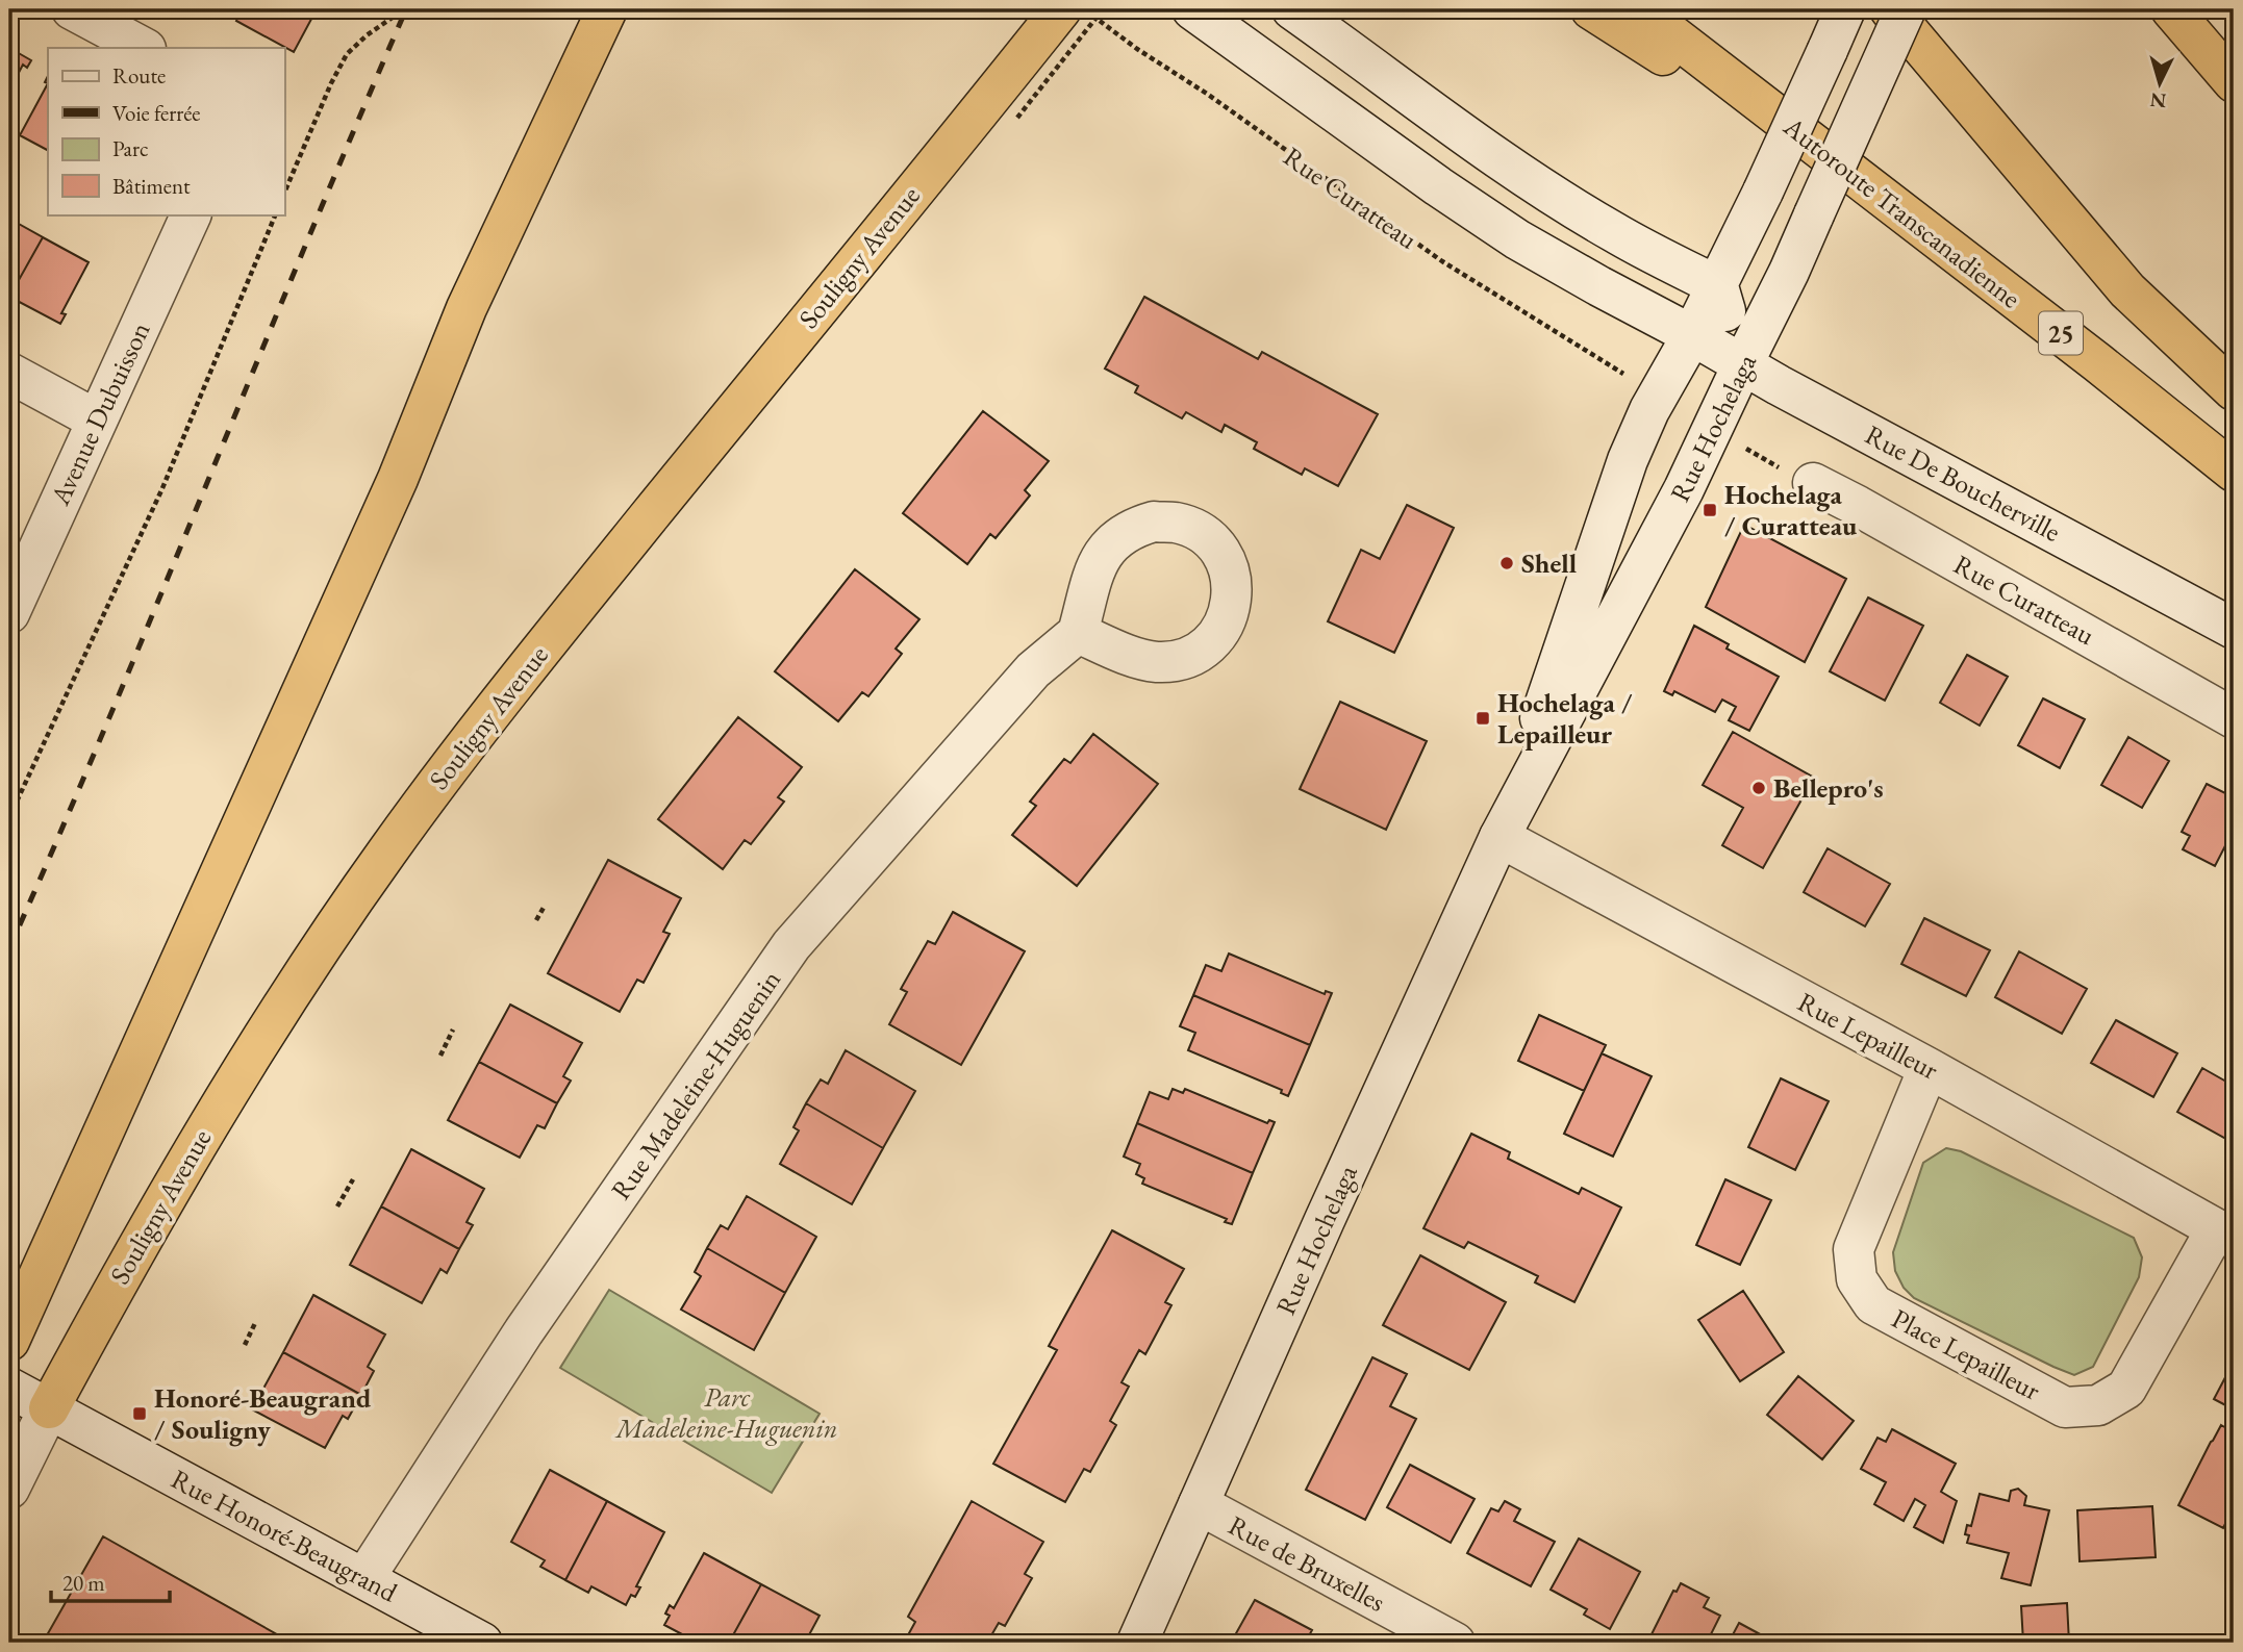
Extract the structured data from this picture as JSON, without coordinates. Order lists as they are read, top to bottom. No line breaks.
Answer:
{"streets":{"highway":["Autoroute Transcanadienne","Souligny Avenue","25"],"main road":["Rue Curatteau","Avenue Dubuisson","Rue Hochelaga","Rue De Boucherville","Rue Lepailleur","Rue Madeleine-Huguenin","Place Lepailleur","Rue Honoré-Beaugrand","Rue de Bruxelles"]},"crossings":[["Souligny Avenue","Rue Honoré-Beaugrand"],["Rue Hochelaga","Rue De Boucherville"],["Rue Hochelaga","Rue Lepailleur"],["Rue Hochelaga","Rue de Bruxelles"],["Rue Lepailleur","Place Lepailleur"],["Rue Madeleine-Huguenin","Rue Honoré-Beaugrand"]],"parks":["Parc Madeleine-Huguenin"],"places":{"transit":["Hochelaga / Curatteau","Hochelaga / Lepailleur","Honoré-Beaugrand / Souligny"],"other":["Shell","Bellepro's"]},"legend":["Route","Voie ferrée","Parc","Bâtiment"],"scale_bar":"20 m","north":"bottom"}
